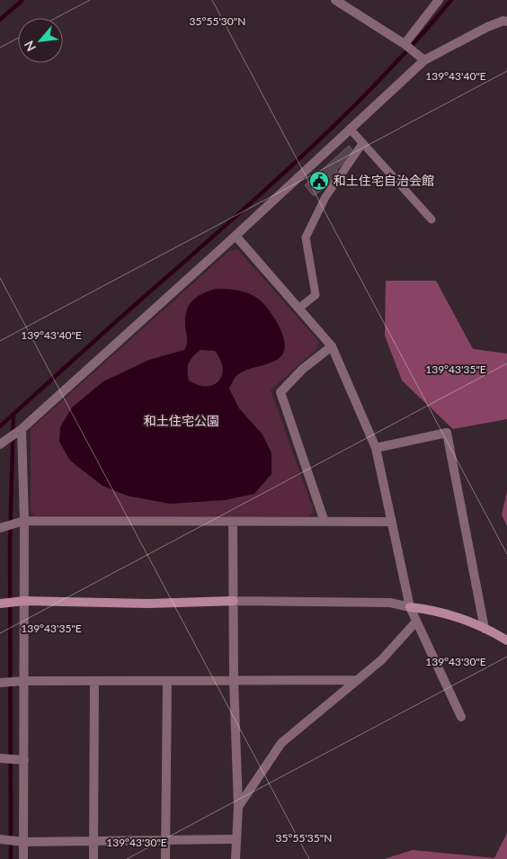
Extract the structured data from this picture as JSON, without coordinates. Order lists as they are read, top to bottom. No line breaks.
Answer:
{"parks":["和土住宅公園"],"places":{"public building":["和土住宅自治会館"]},"north":"bottom left","coordinates":["35°55'30\"N","139°43'40\"E","139°43'35\"E","139°43'30\"E","35°55'35\"N"]}
